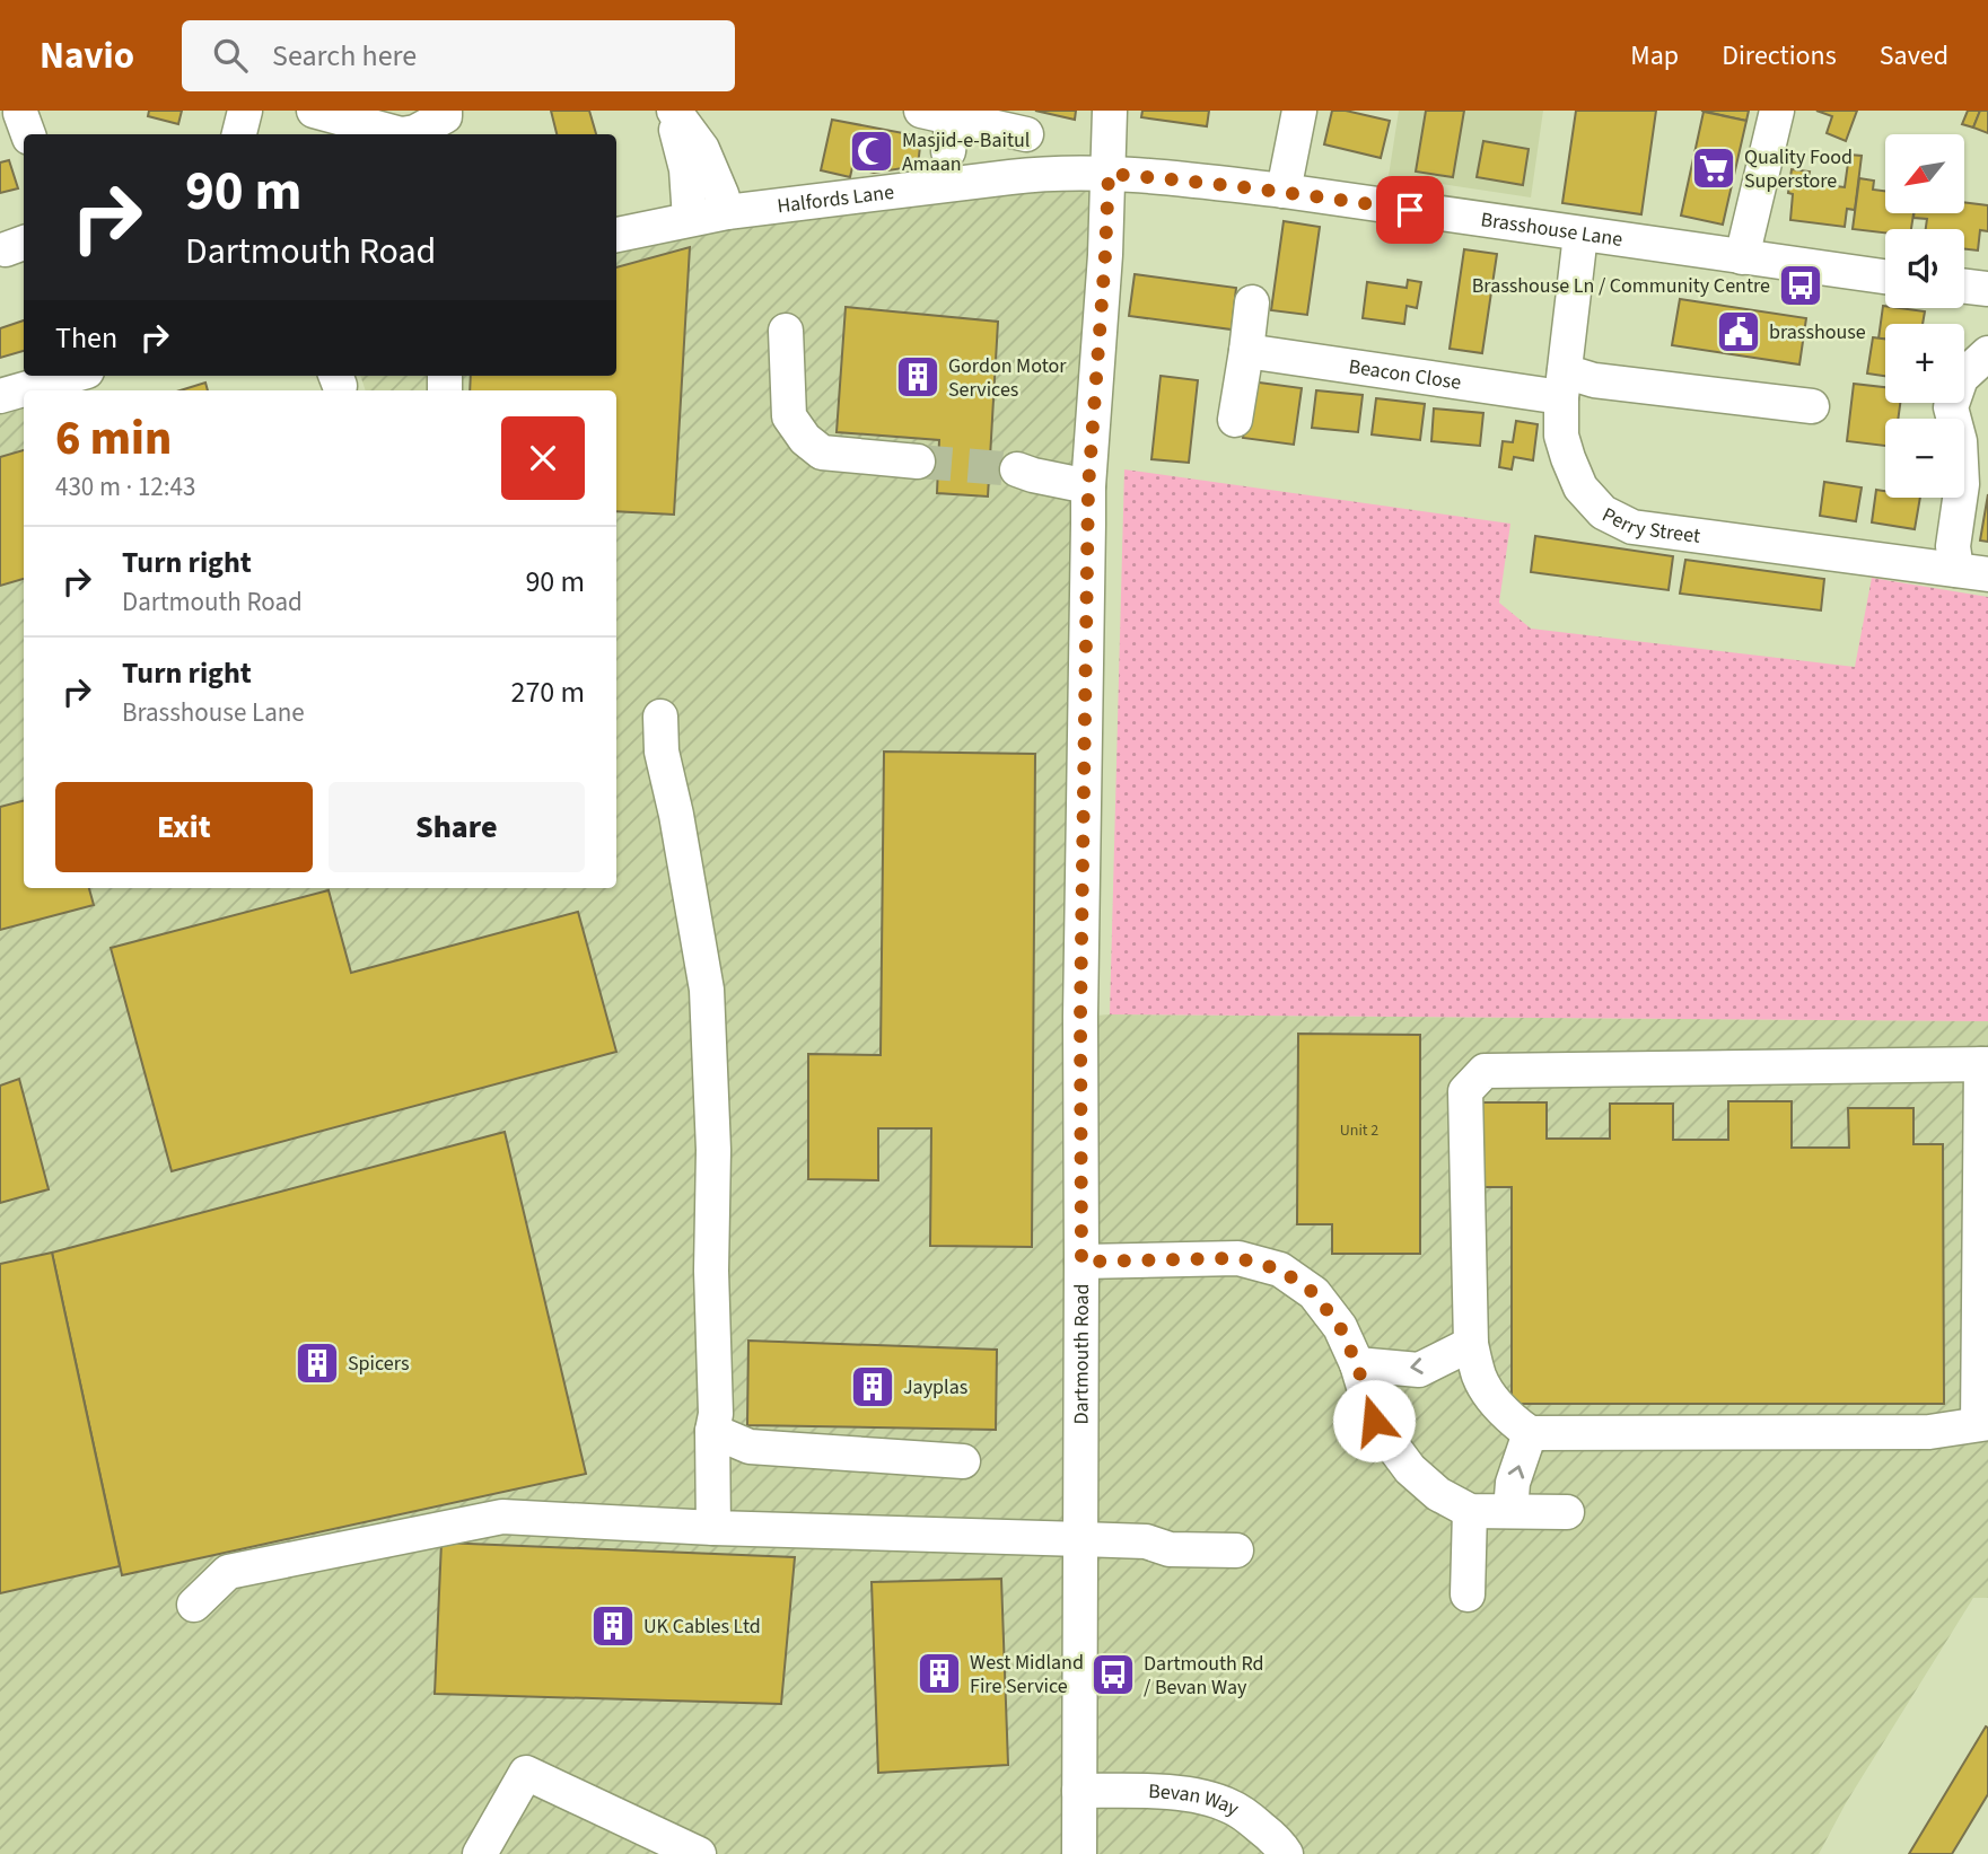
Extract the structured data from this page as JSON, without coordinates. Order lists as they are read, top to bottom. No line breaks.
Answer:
{"streets":{"street":["Halfords Lane","Brasshouse Lane","Beacon Close","Perry Street","Dartmouth Road","Bevan Way"]},"crossings":[["Halfords Lane","Brasshouse Lane"],["Halfords Lane","Dartmouth Road"],["Brasshouse Lane","Perry Street"],["Brasshouse Lane","Dartmouth Road"],["Beacon Close","Perry Street"],["Dartmouth Road","Bevan Way"]],"places":{"mosque":["Masjid-e-Baitul Amaan"],"supermarket":["Quality Food Superstore"],"bus stop":["Brasshouse Ln / Community Centre","Dartmouth Rd / Bevan Way"],"public building":["brasshouse"],"building":["Gordon Motor Services","Spicers","Jayplas","UK Cables Ltd","West Midland Fire Service"]},"house_numbers":["Unit 2"],"north":"bottom left","page":{"header":"Navio","search":"Search here","nav":["Map","Directions","Saved"],"map_buttons":["+","−"],"turn":["90 m","Dartmouth Road"],"then":"Then","heading":["6 min","430 m · 12:43"],"list":[{"name":"Turn right","note":"Dartmouth Road","value":"90 m"},{"name":"Turn right","note":"Brasshouse Lane","value":"270 m"}],"buttons":["Exit","Share"]}}
